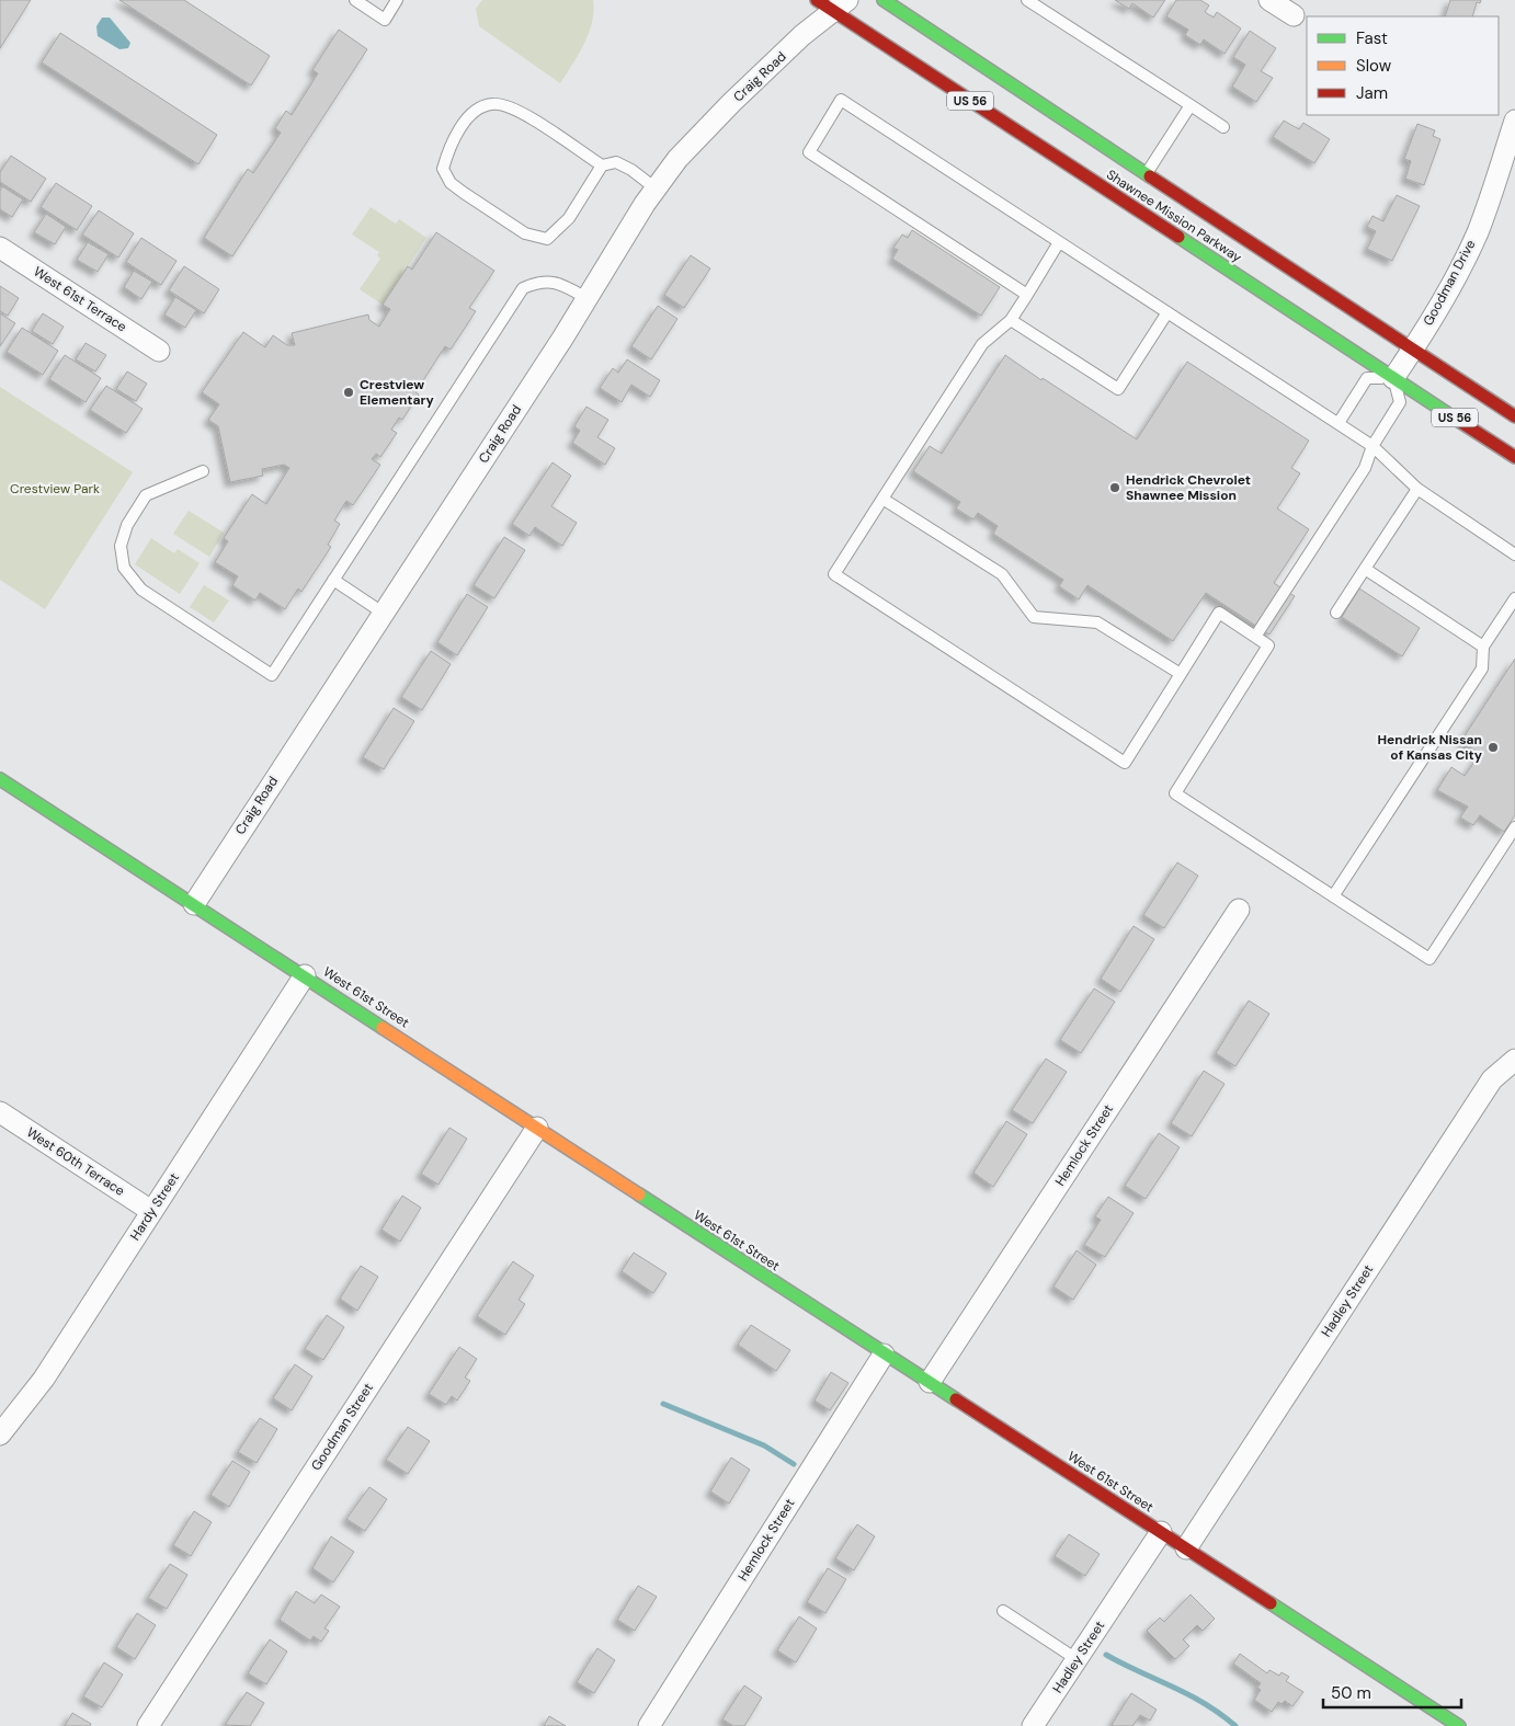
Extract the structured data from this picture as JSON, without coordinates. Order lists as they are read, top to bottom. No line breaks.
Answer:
{"streets":{"main road":["US 56","Shawnee Mission Parkway","West 61st Street"],"street":["Craig Road","Goodman Drive","West 61st Terrace","Hemlock Street","West 60th Terrace","Hardy Street","Hadley Street","Goodman Street"]},"crossings":[["Craig Road","Shawnee Mission Parkway"],["Craig Road","West 61st Street"],["Shawnee Mission Parkway","Goodman Drive"],["West 61st Street","Hemlock Street"],["West 61st Street","Hardy Street"],["West 61st Street","Hadley Street"],["West 61st Street","Goodman Street"],["West 60th Terrace","Hardy Street"]],"parks":["Crestview Park"],"places":["Crestview Elementary","Hendrick Chevrolet Shawnee Mission","Hendrick Nissan of Kansas City"],"legend":["Fast","Slow","Jam"],"scale_bar":"50 m"}
